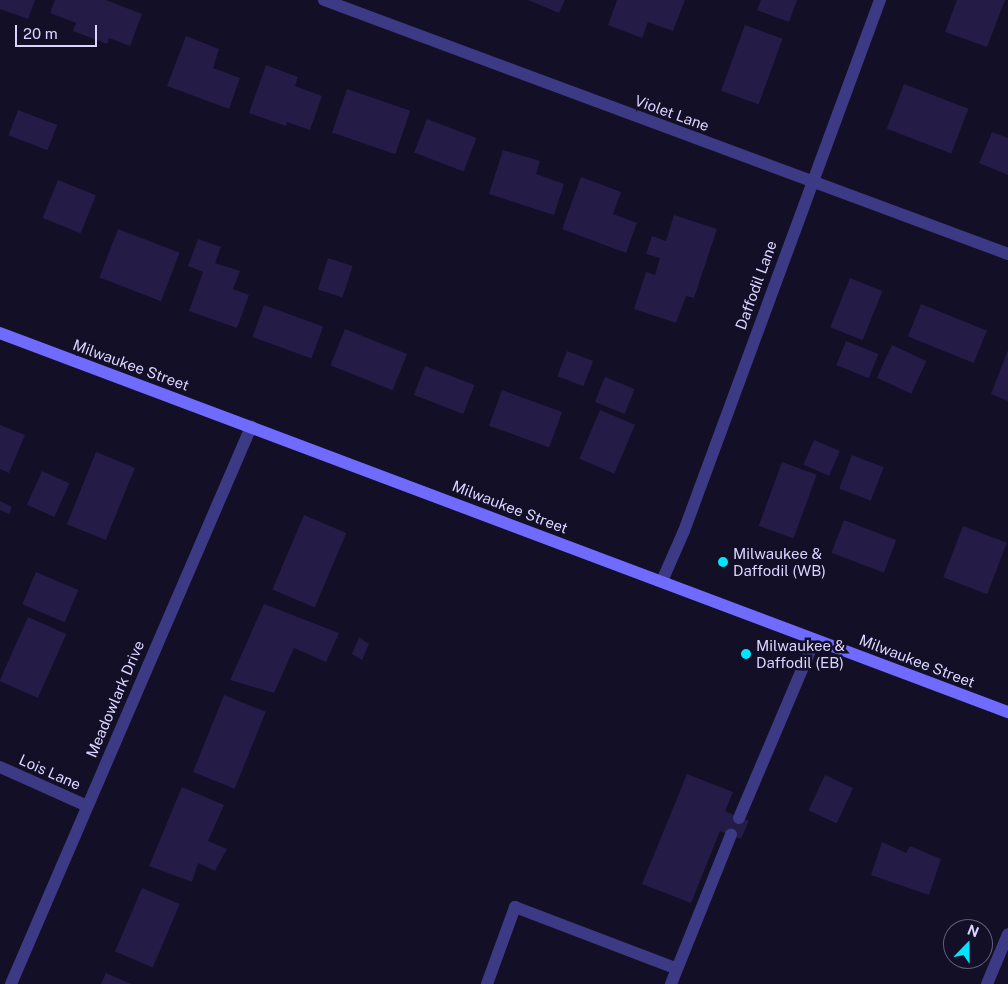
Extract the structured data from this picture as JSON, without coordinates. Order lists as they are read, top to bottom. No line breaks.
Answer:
{"streets":{"street":["Violet Lane","Daffodil Lane","Milwaukee Street","Meadowlark Drive","Lois Lane"]},"crossings":[["Violet Lane","Daffodil Lane"],["Daffodil Lane","Milwaukee Street"],["Milwaukee Street","Meadowlark Drive"],["Meadowlark Drive","Lois Lane"]],"places":["Milwaukee & Daffodil (WB)","Milwaukee & Daffodil (EB)"],"scale_bar":"20 m","north":"top"}
